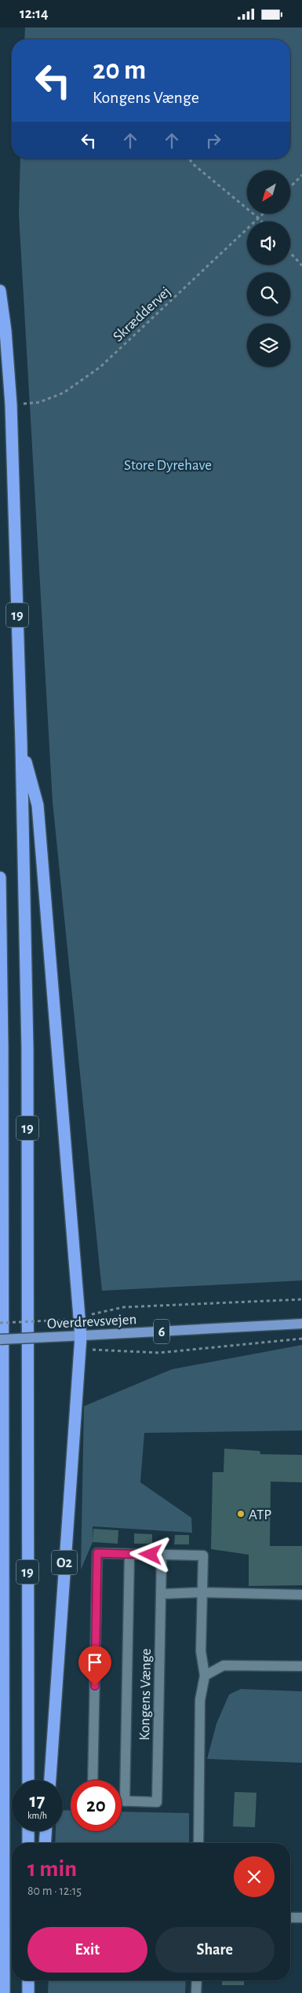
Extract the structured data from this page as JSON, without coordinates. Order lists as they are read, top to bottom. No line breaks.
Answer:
{"streets":{"highway":["19","O2"],"main road":["Overdrevsvejen","6"],"street":["Kongens Vænge"],"path":["Skræddervej"]},"crossings":[["Skræddervej","19"],["Overdrevsvejen","O2"]],"parks":["Store Dyrehave"],"places":["ATP"],"north":"bottom left","page":{"status":"12:14","turn":["20 m","Kongens Vænge"],"speed":"17 km/h","limit":"20","heading":["1 min","80 m · 12:15"],"buttons":["Exit","Share"]}}
